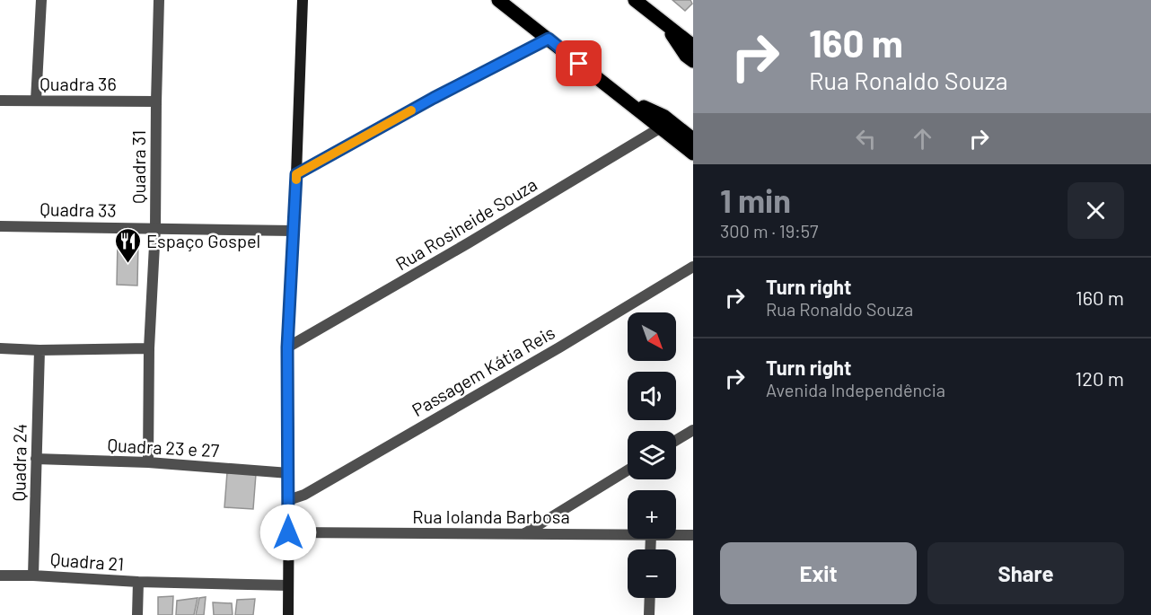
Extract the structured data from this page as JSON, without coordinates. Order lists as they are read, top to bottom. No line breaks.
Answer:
{"streets":{"street":["Quadra 36","Quadra 31","Quadra 33","Rua Rosineide Souza","Passagem Kátia Reis","Quadra 23 e 27","Quadra 24","Rua Iolanda Barbosa","Quadra 21"]},"crossings":[["Quadra 36","Quadra 31"],["Quadra 31","Quadra 33"],["Quadra 23 e 27","Quadra 24"],["Quadra 24","Quadra 21"]],"places":{"restaurant":["Espaço Gospel"]},"north":"bottom right","page":{"turn":["160 m","Rua Ronaldo Souza"],"heading":["1 min","300 m · 19:57"],"list":[{"name":"Turn right","note":"Rua Ronaldo Souza","value":"160 m"},{"name":"Turn right","note":"Avenida Independência","value":"120 m"}],"map_buttons":["+","−"],"buttons":["Exit","Share"]}}
